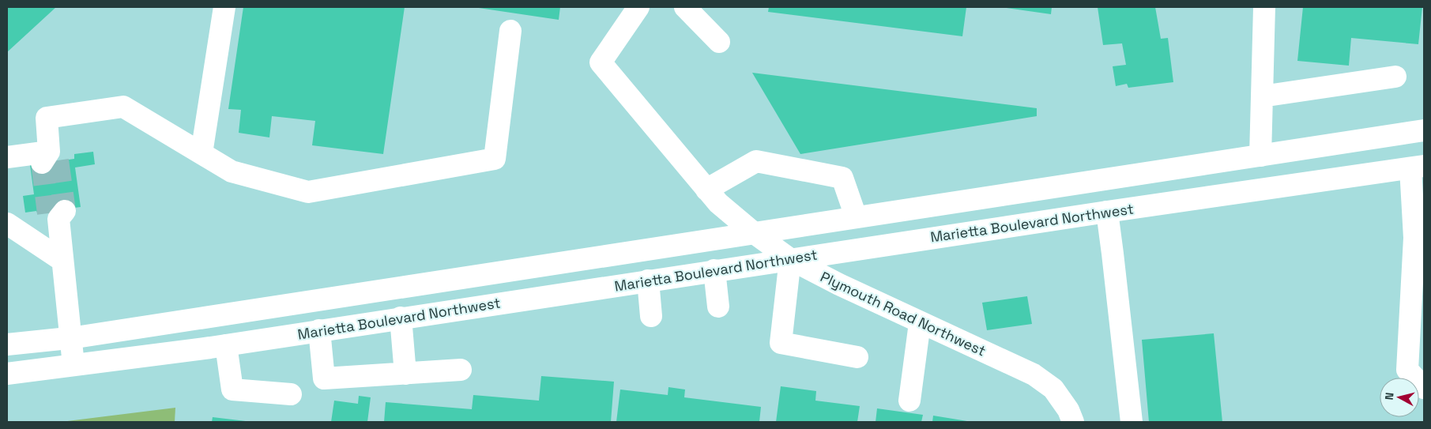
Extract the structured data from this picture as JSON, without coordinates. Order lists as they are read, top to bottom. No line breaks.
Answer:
{"streets":{"main road":["Marietta Boulevard Northwest","Plymouth Road Northwest"]},"crossings":[["Marietta Boulevard Northwest","Plymouth Road Northwest"]],"north":"left"}
